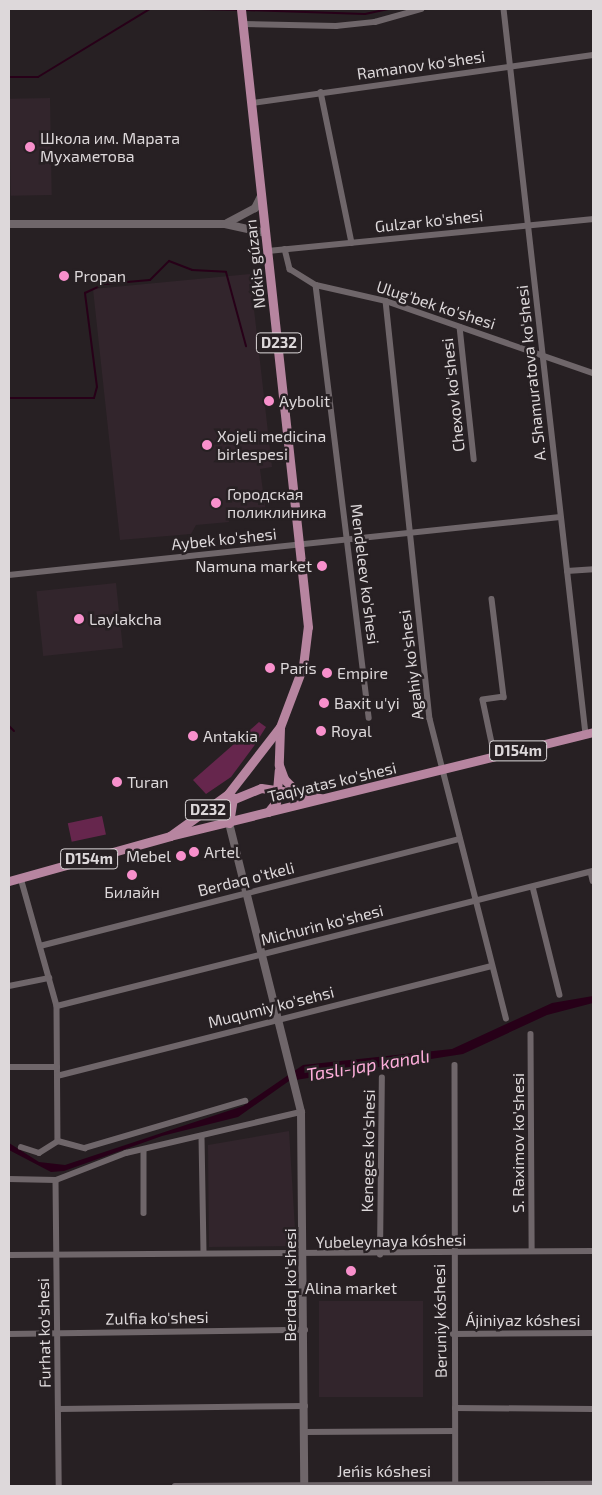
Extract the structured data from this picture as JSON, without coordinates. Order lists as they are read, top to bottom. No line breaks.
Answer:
{"streets":{"main road":["Nókis gúzarı","D232","D154m","Taqiyatas ko'shesi"],"street":["Ramanov ko'shesi","Gulzar ko'shesi","Ulug'bek ko'shesi","A. Shamuratova ko'shesi","Chexov ko'shesi","Aybek ko'shesi","Mendeleev ko'shesi","Agahiy ko'shesi","Berdaq o'tkeli","Michurin ko'shesi","Muqumiy ko'sehsi","S. Raximov ko'shesi","Keneges ko'shesi","Yubeleynaya kóshesi","Berdaq ko'shesi","Zulfia ko'shesi","Ájiniyaz kóshesi","Beruniy kóshesi","Furhat ko'shesi","Jeńis kóshesi"]},"crossings":[["Ramanov ko'shesi","Nókis gúzarı"],["Ramanov ko'shesi","A. Shamuratova ko'shesi"],["Gulzar ko'shesi","Nókis gúzarı"],["Gulzar ko'shesi","Ulug'bek ko'shesi"],["Gulzar ko'shesi","A. Shamuratova ko'shesi"],["Nókis gúzarı","D232"],["Nókis gúzarı","Aybek ko'shesi"],["Ulug'bek ko'shesi","A. Shamuratova ko'shesi"],["Ulug'bek ko'shesi","Chexov ko'shesi"],["Ulug'bek ko'shesi","Mendeleev ko'shesi"],["Ulug'bek ko'shesi","Agahiy ko'shesi"],["D232","D154m"],["D232","Taqiyatas ko'shesi"],["D232","Berdaq ko'shesi"],["A. Shamuratova ko'shesi","Aybek ko'shesi"],["A. Shamuratova ko'shesi","D154m"],["Aybek ko'shesi","Mendeleev ko'shesi"],["Aybek ko'shesi","Agahiy ko'shesi"],["Agahiy ko'shesi","D154m"],["Agahiy ko'shesi","Taqiyatas ko'shesi"],["Agahiy ko'shesi","Berdaq o'tkeli"],["Agahiy ko'shesi","Michurin ko'shesi"],["Agahiy ko'shesi","Muqumiy ko'sehsi"],["D154m","Taqiyatas ko'shesi"],["D154m","Berdaq ko'shesi"],["Taqiyatas ko'shesi","Berdaq ko'shesi"],["Berdaq o'tkeli","Berdaq ko'shesi"],["Michurin ko'shesi","Berdaq ko'shesi"],["Muqumiy ko'sehsi","Berdaq ko'shesi"],["S. Raximov ko'shesi","Yubeleynaya kóshesi"],["Keneges ko'shesi","Yubeleynaya kóshesi"],["Yubeleynaya kóshesi","Berdaq ko'shesi"],["Yubeleynaya kóshesi","Beruniy kóshesi"],["Yubeleynaya kóshesi","Furhat ko'shesi"],["Berdaq ko'shesi","Zulfia ko'shesi"],["Berdaq ko'shesi","Jeńis kóshesi"],["Zulfia ko'shesi","Furhat ko'shesi"],["Ájiniyaz kóshesi","Beruniy kóshesi"],["Beruniy kóshesi","Jeńis kóshesi"]],"water":["Taslı-jap kanalı"],"places":["Школа им. Марата Мухаметова","Propan","Aybolit","Xojeli medicina birlespesi","Городская поликлиника","Namuna market","Laylakcha","Paris","Empire","Baxit u'yi","Royal","Antakia","Turan","Artel","Mebel","Билайн","Alina market"]}
